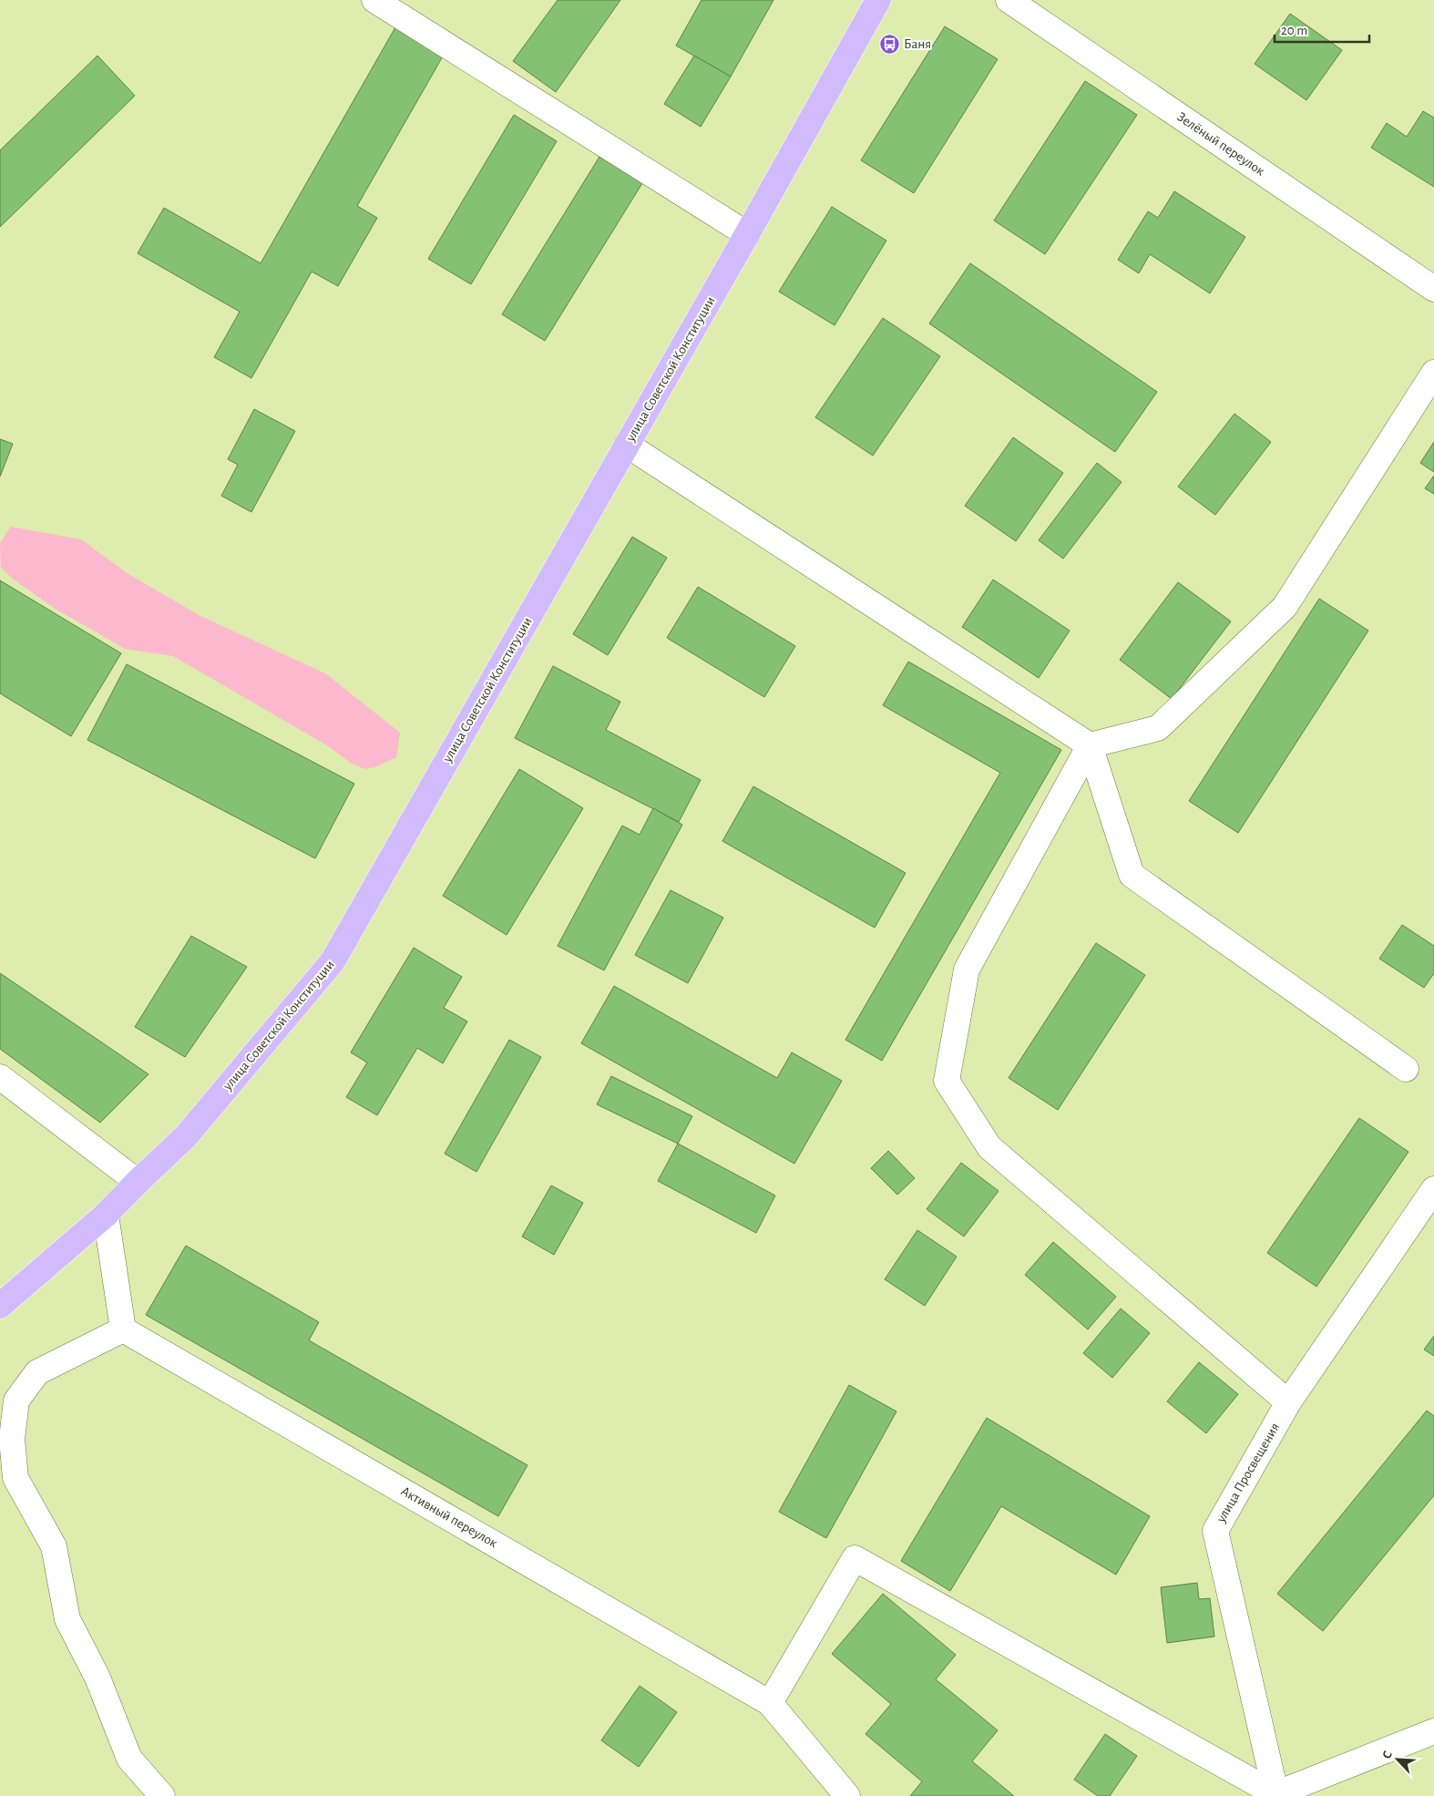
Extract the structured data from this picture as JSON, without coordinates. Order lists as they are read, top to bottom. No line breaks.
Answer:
{"streets":{"main road":["улица Советской Конституции"],"street":["Зелёный переулок","улица Просвещения","Активный переулок"]},"places":{"bus stop":["Баня"]},"scale_bar":"20 m","north":"top left"}
